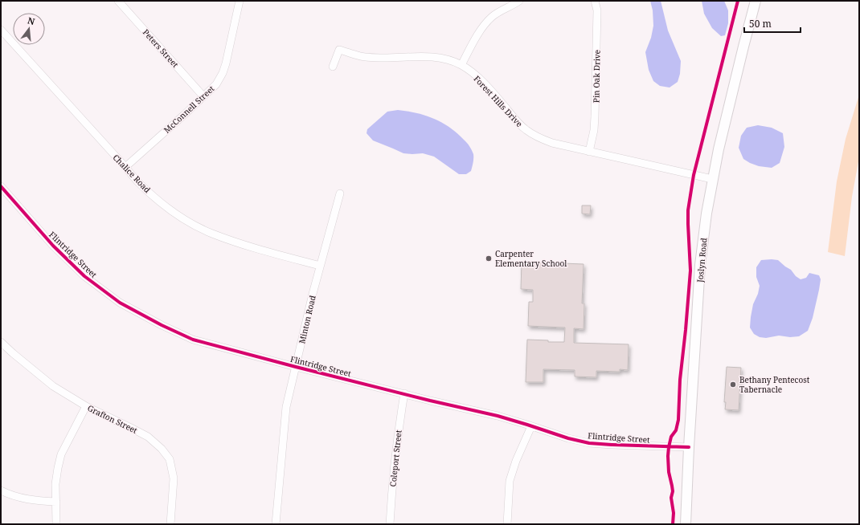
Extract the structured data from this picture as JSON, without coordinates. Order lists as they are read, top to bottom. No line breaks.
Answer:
{"streets":{"street":["Peters Street","Pin Oak Drive","Forest Hills Drive","McConnell Street","Chalice Road","Flintridge Street","Joslyn Road","Minton Road","Grafton Street","Coleport Street"]},"crossings":[["Peters Street","McConnell Street"],["Pin Oak Drive","Forest Hills Drive"],["Forest Hills Drive","Joslyn Road"],["McConnell Street","Chalice Road"],["Chalice Road","Minton Road"],["Flintridge Street","Joslyn Road"],["Flintridge Street","Minton Road"],["Flintridge Street","Coleport Street"]],"places":["Carpenter Elementary School","Bethany Pentecost Tabernacle"],"scale_bar":"50 m","north":"top"}
